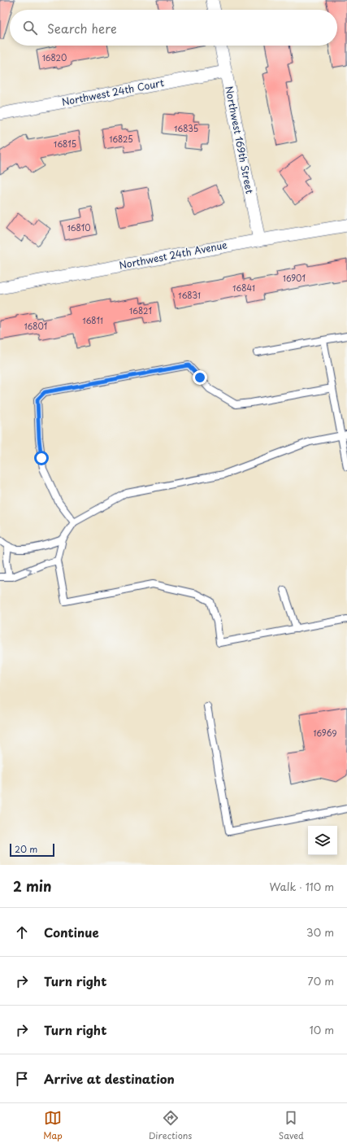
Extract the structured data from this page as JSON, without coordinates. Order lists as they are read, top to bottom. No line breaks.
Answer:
{"streets":{"street":["Northwest 24th Court","Northwest 169th Street","Northwest 24th Avenue"]},"crossings":[["Northwest 24th Court","Northwest 169th Street"],["Northwest 169th Street","Northwest 24th Avenue"]],"house_numbers":["16820","16835","16825","16815","16810","16901","16841","16831","16821","16811","16801","16969"],"scale_bar":"20 m","page":{"search":"Search here","scale":"20 m","heading":["2 min","Walk · 110 m"],"list":[["Continue","30 m"],["Turn right","70 m"],["Turn right","10 m"],"Arrive at destination"],"nav":["Map","Directions","Saved"]}}
